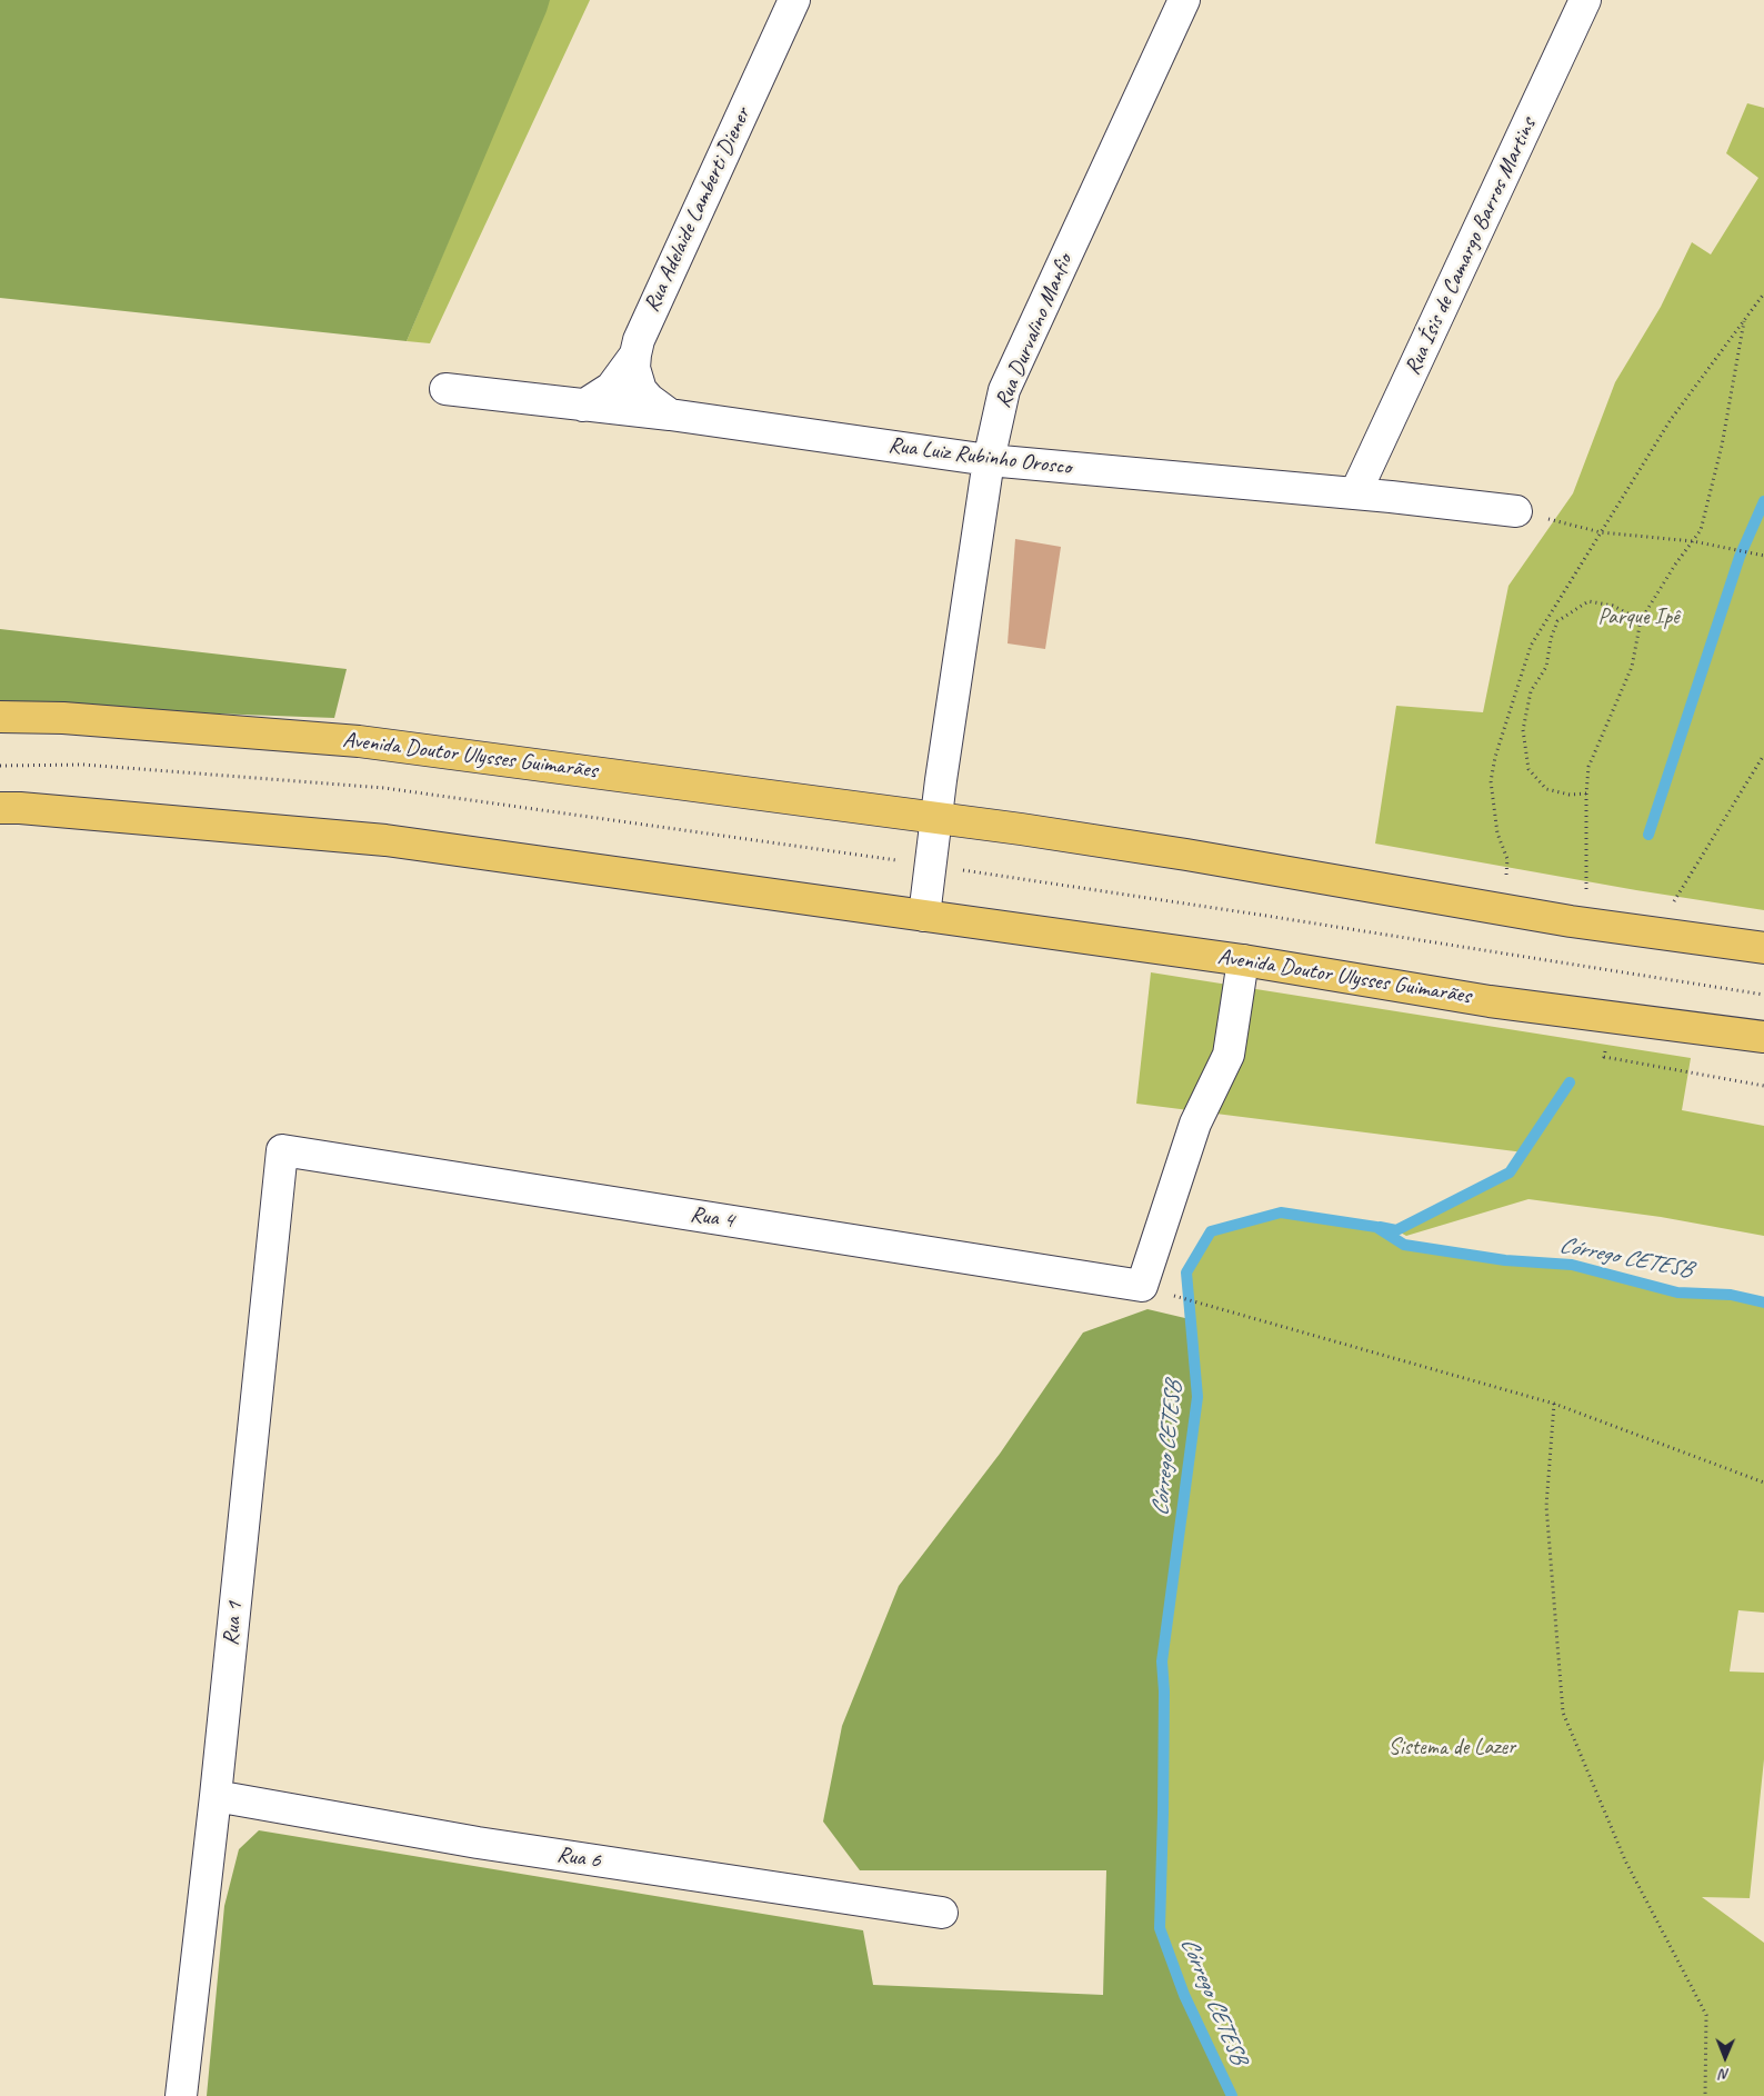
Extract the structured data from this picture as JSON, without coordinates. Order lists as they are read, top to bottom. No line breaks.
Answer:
{"streets":{"main road":["Avenida Doutor Ulysses Guimarães"],"street":["Rua Adelaide Lamberti Diener","Rua Ísis de Camargo Barros Martins","Rua Durvalino Manfio","Rua Luiz Rubinho Orosco","Rua 4","Rua 1","Rua 6"]},"crossings":[["Rua Adelaide Lamberti Diener","Rua Luiz Rubinho Orosco"],["Rua Ísis de Camargo Barros Martins","Rua Luiz Rubinho Orosco"],["Rua Durvalino Manfio","Rua Luiz Rubinho Orosco"],["Rua Durvalino Manfio","Avenida Doutor Ulysses Guimarães"],["Avenida Doutor Ulysses Guimarães","Rua 4"],["Rua 4","Rua 1"],["Rua 1","Rua 6"]],"water":["Córrego CETESB"],"parks":["Parque Ipê","Sistema de Lazer"],"north":"bottom"}
